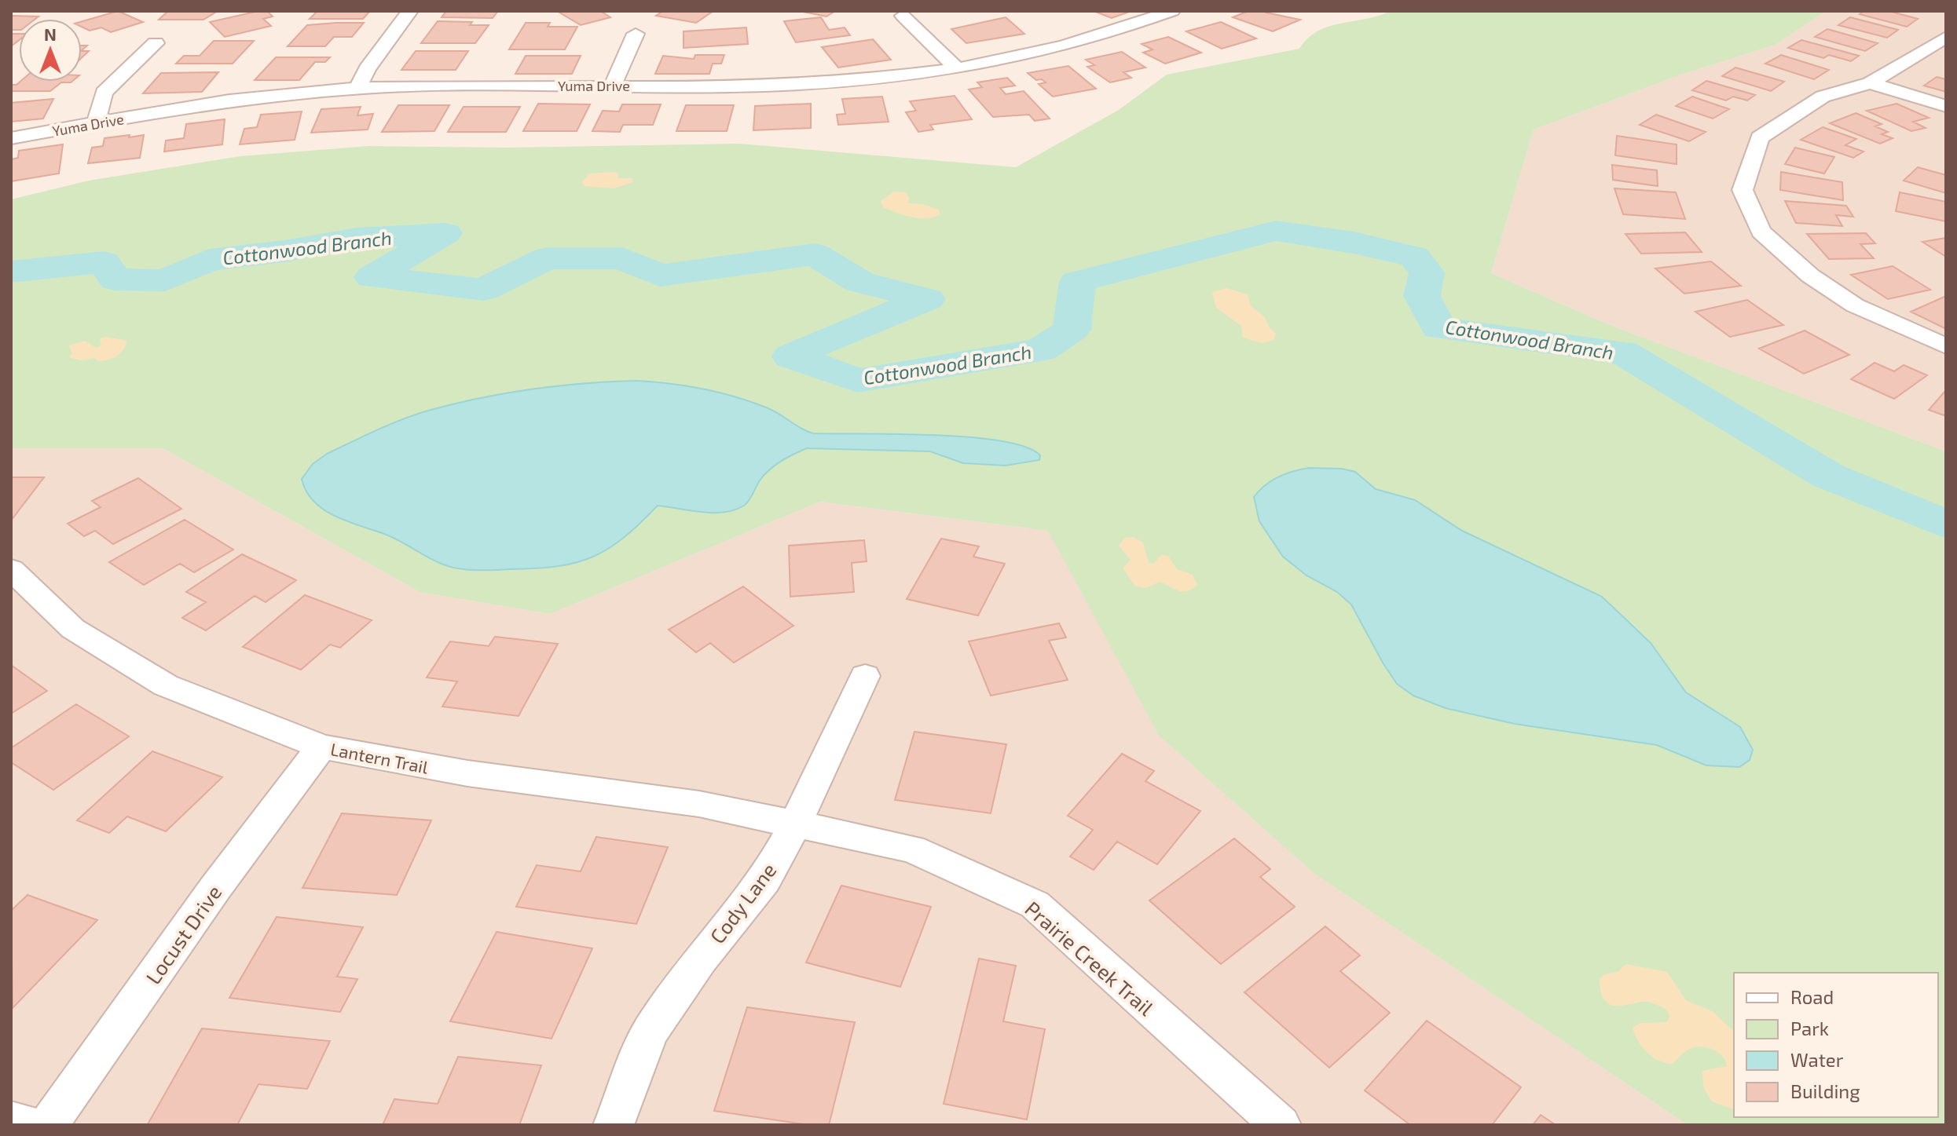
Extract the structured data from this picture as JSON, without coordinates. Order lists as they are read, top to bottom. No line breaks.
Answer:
{"streets":{"street":["Yuma Drive","Lantern Trail","Cody Lane","Locust Drive","Prairie Creek Trail"]},"crossings":[["Lantern Trail","Cody Lane"],["Lantern Trail","Locust Drive"],["Lantern Trail","Prairie Creek Trail"],["Cody Lane","Prairie Creek Trail"]],"water":["Cottonwood Branch"],"legend":["Road","Park","Water","Building"],"north":"top"}
